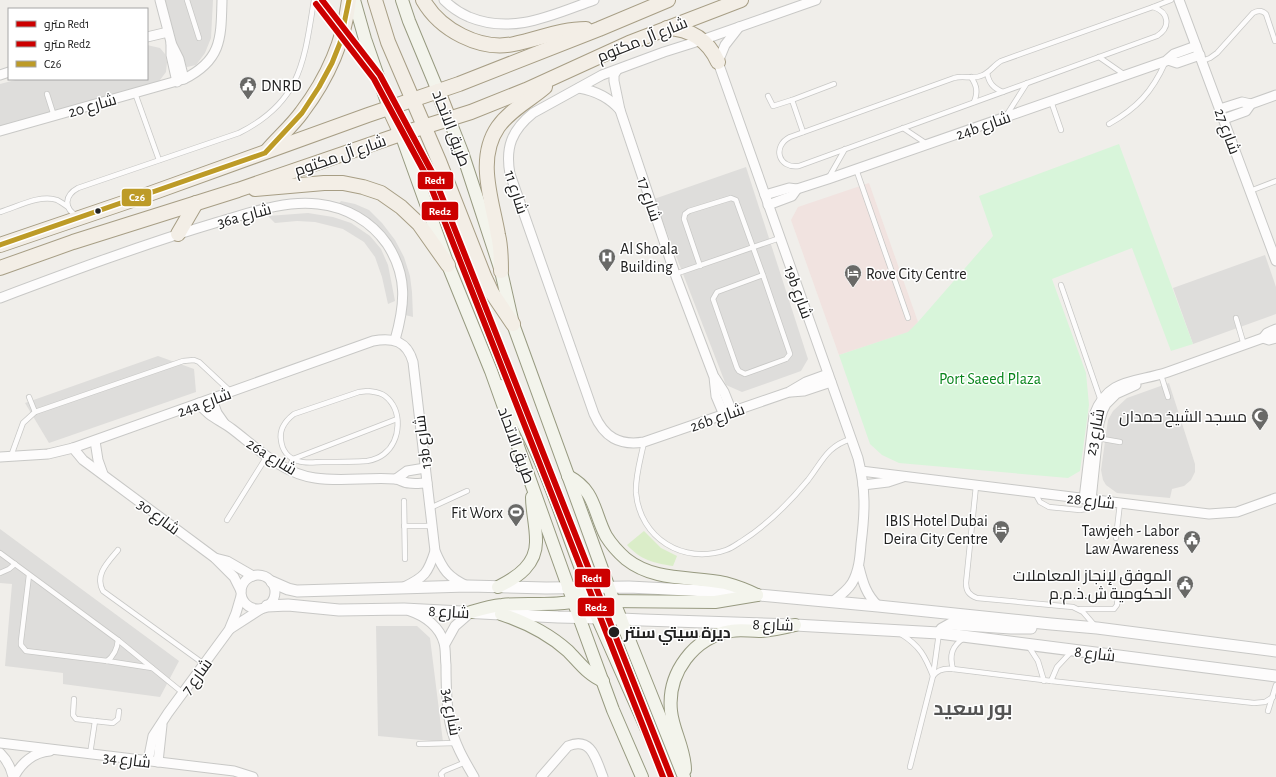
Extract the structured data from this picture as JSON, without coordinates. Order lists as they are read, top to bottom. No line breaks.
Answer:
{"streets":{"main road":["شارع آل مكتوم","طريق الاتحاد"],"street":["شارع 20","24b شارع","شارع 27","شارع 11","شارع 17","36a شارع","19b شارع","24a شارع","26b شارع","شارع 23","13b شارع","26a شارع","شارع 28","شارع 30","شارع 8","شارع 7","شارع 34"]},"crossings":[["شارع آل مكتوم","طريق الاتحاد"],["24b شارع","شارع 27"],["24b شارع","19b شارع"],["طريق الاتحاد","شارع 8"],["شارع 11","شارع 17"],["شارع 11","26b شارع"],["شارع 17","26b شارع"],["36a شارع","24a شارع"],["36a شارع","13b شارع"],["19b شارع","26b شارع"],["19b شارع","شارع 28"],["19b شارع","شارع 8"],["24a شارع","13b شارع"],["24a شارع","26a شارع"],["24a شارع","شارع 30"],["شارع 23","شارع 28"],["13b شارع","26a شارع"],["13b شارع","شارع 8"],["شارع 30","شارع 8"],["شارع 30","شارع 7"],["شارع 8","شارع 7"],["شارع 7","شارع 34"]],"districts":["بور سعيد"],"parks":["Port Saeed Plaza"],"places":{"public building":["DNRD","Tawjeeh - Labor Law Awareness","الموفق لإنجاز المعاملات الحكومية ش.ذ.م.م"],"hospital":["Al Shoala Building"],"hotel":["Rove City Centre","IBIS Hotel Dubai Deira City Centre"],"mosque":["مسجد الشيخ حمدان"],"sports":["Fit Worx"],"other":["ديرة سيتي سنتر"]},"lines":["metro line Red1","transit line C26","metro line Red2"],"legend":["مترو Red1","مترو Red2","C26"]}
